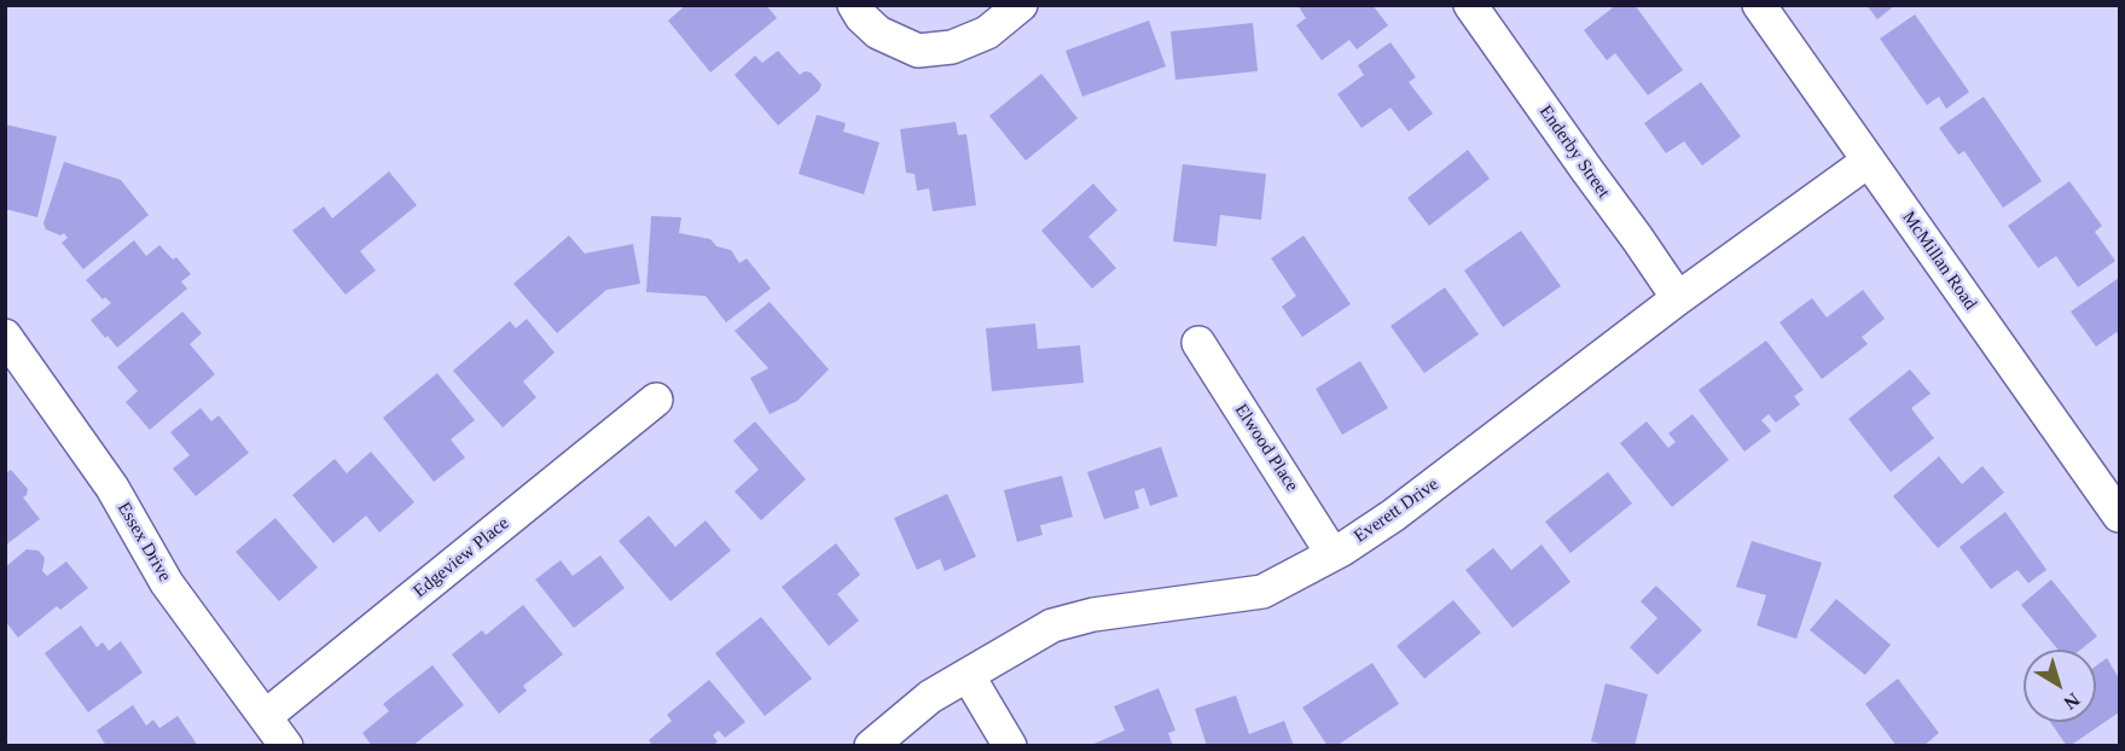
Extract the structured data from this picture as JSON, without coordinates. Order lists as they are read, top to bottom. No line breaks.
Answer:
{"streets":{"street":["Enderby Street","McMillan Road","Elwood Place","Everett Drive","Essex Drive","Edgeview Place"]},"crossings":[["Enderby Street","Everett Drive"],["McMillan Road","Everett Drive"],["Elwood Place","Everett Drive"],["Essex Drive","Edgeview Place"]],"north":"bottom right"}
